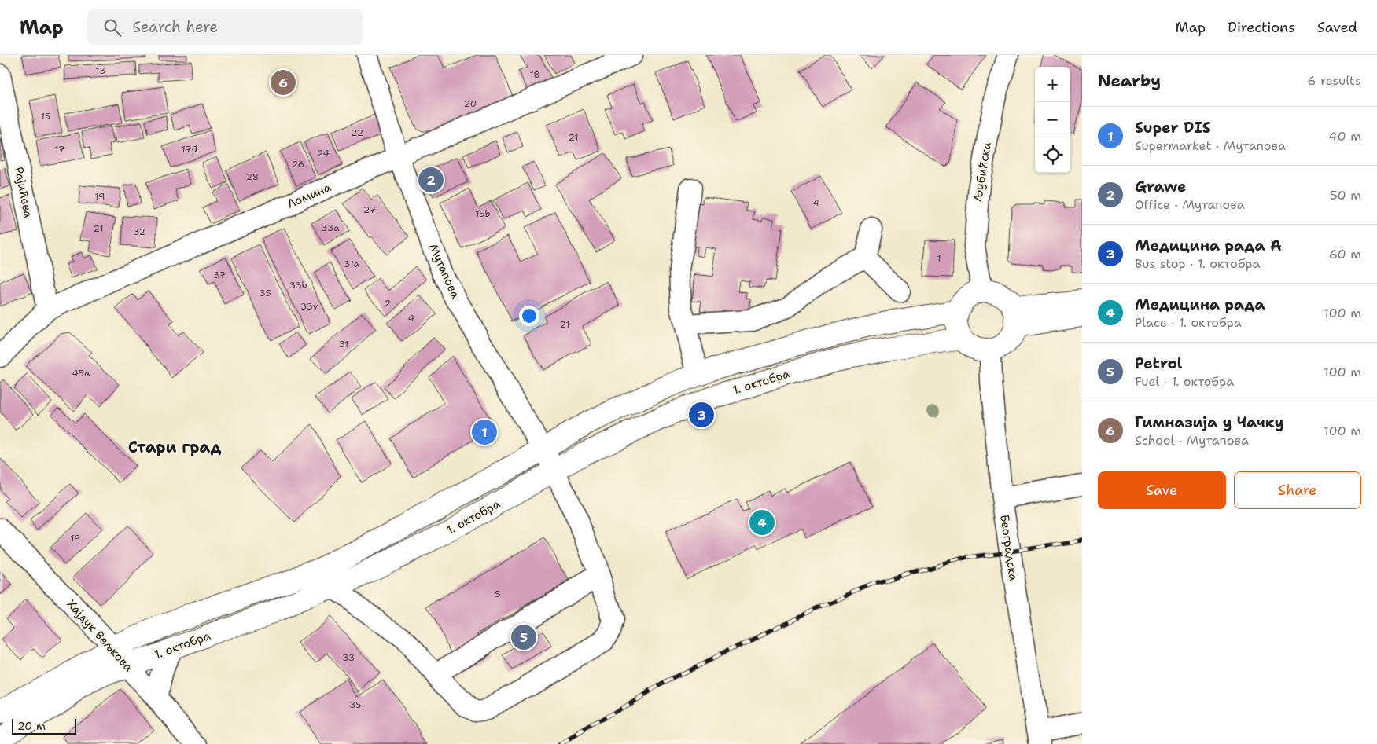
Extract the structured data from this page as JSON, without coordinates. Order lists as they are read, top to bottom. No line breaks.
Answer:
{"streets":{"main road":["1. октобра"],"street":["Љубићска","Рајићева","Ломина","Мутапова","Београдска","Хајдук Вељкова"]},"crossings":[["Љубићска","1. октобра"],["Љубићска","Београдска"],["Рајићева","Ломина"],["Ломина","Мутапова"],["Мутапова","1. октобра"],["1. октобра","Београдска"],["1. октобра","Хајдук Вељкова"]],"districts":["Стари град"],"house_numbers":["13","18","20","15","22","21","17","17đ","24","26","28","19","4","27","15b","33a","21","32","1","31a","37","33b","35","2","33v","4","21","31","45a","19","5","33","35"],"scale_bar":"20 m","page":{"header":"Map","search":"Search here","nav":["Map","Directions","Saved"],"heading":["Nearby","6 results"],"map_buttons":["+","−"],"pins":["6","2","3","1","4","5"],"list":[{"mark":"1","name":"Super DIS","note":"Supermarket · Мутапова","value":"40 m"},{"mark":"2","name":"Grawe","note":"Office · Мутапова","value":"50 m"},{"mark":"3","name":"Медицина рада А","note":"Bus stop · 1. октобра","value":"60 m"},{"mark":"4","name":"Медицина рада","note":"Place · 1. октобра","value":"100 m"},{"mark":"5","name":"Petrol","note":"Fuel · 1. октобра","value":"100 m"},{"mark":"6","name":"Гимназија у Чачку","note":"School · Мутапова","value":"100 m"}],"buttons":["Save","Share"],"scale":"20 m"}}
